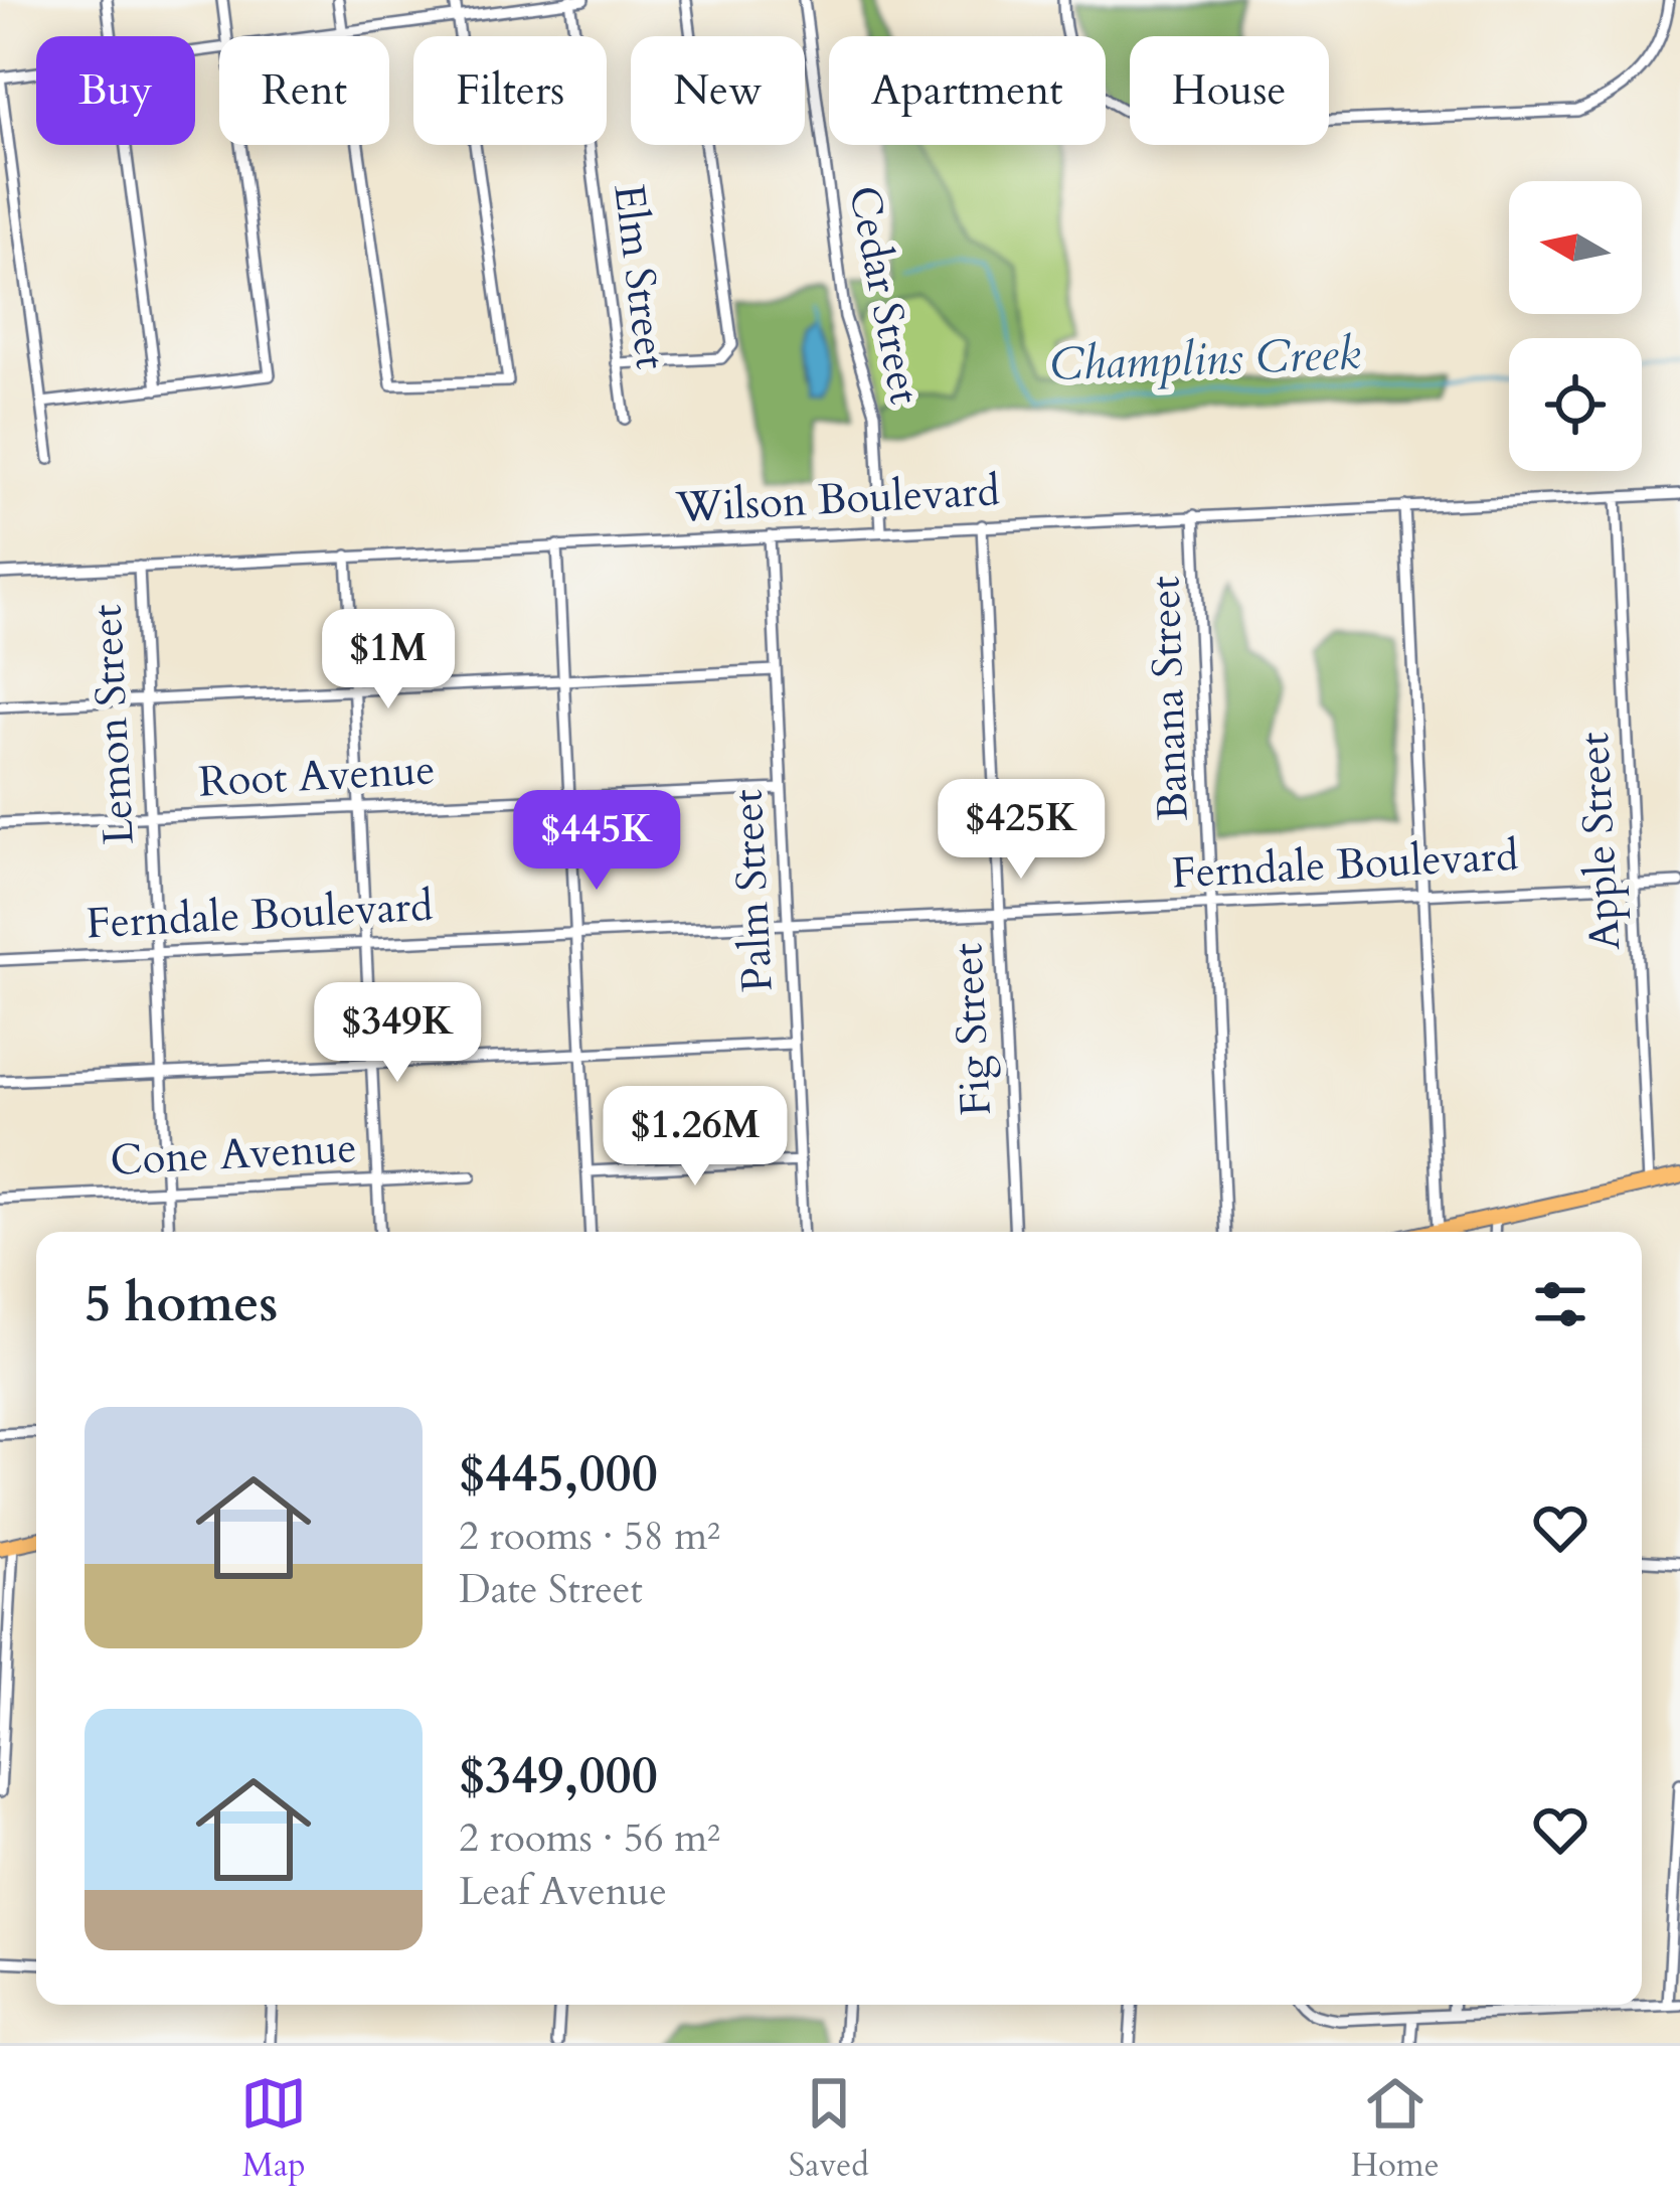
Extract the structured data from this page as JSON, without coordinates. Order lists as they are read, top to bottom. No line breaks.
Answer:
{"streets":{"street":["Elm Street","Cedar Street","Wilson Boulevard","Banana Street","Lemon Street","Root Avenue","Apple Street","Ferndale Boulevard","Palm Street","Fig Street","Cone Avenue"]},"crossings":[["Cedar Street","Wilson Boulevard"],["Wilson Boulevard","Banana Street"],["Wilson Boulevard","Lemon Street"],["Wilson Boulevard","Apple Street"],["Wilson Boulevard","Palm Street"],["Wilson Boulevard","Fig Street"],["Banana Street","Ferndale Boulevard"],["Lemon Street","Root Avenue"],["Lemon Street","Ferndale Boulevard"],["Lemon Street","Cone Avenue"],["Root Avenue","Palm Street"],["Apple Street","Ferndale Boulevard"],["Ferndale Boulevard","Palm Street"],["Ferndale Boulevard","Fig Street"]],"water":["Champlins Creek"],"north":"left","page":{"chip":["Buy","Rent","Filters","New","Apartment","House"],"price":["$1M","$425K","$445K","$349K","$1.26M"],"heading":"5 homes","list":[{"name":"$445,000","note":"2 rooms · 58 m² · Date Street"},{"name":"$349,000","note":"2 rooms · 56 m² · Leaf Avenue"}],"tabs":["Map","Saved","Home"]}}
